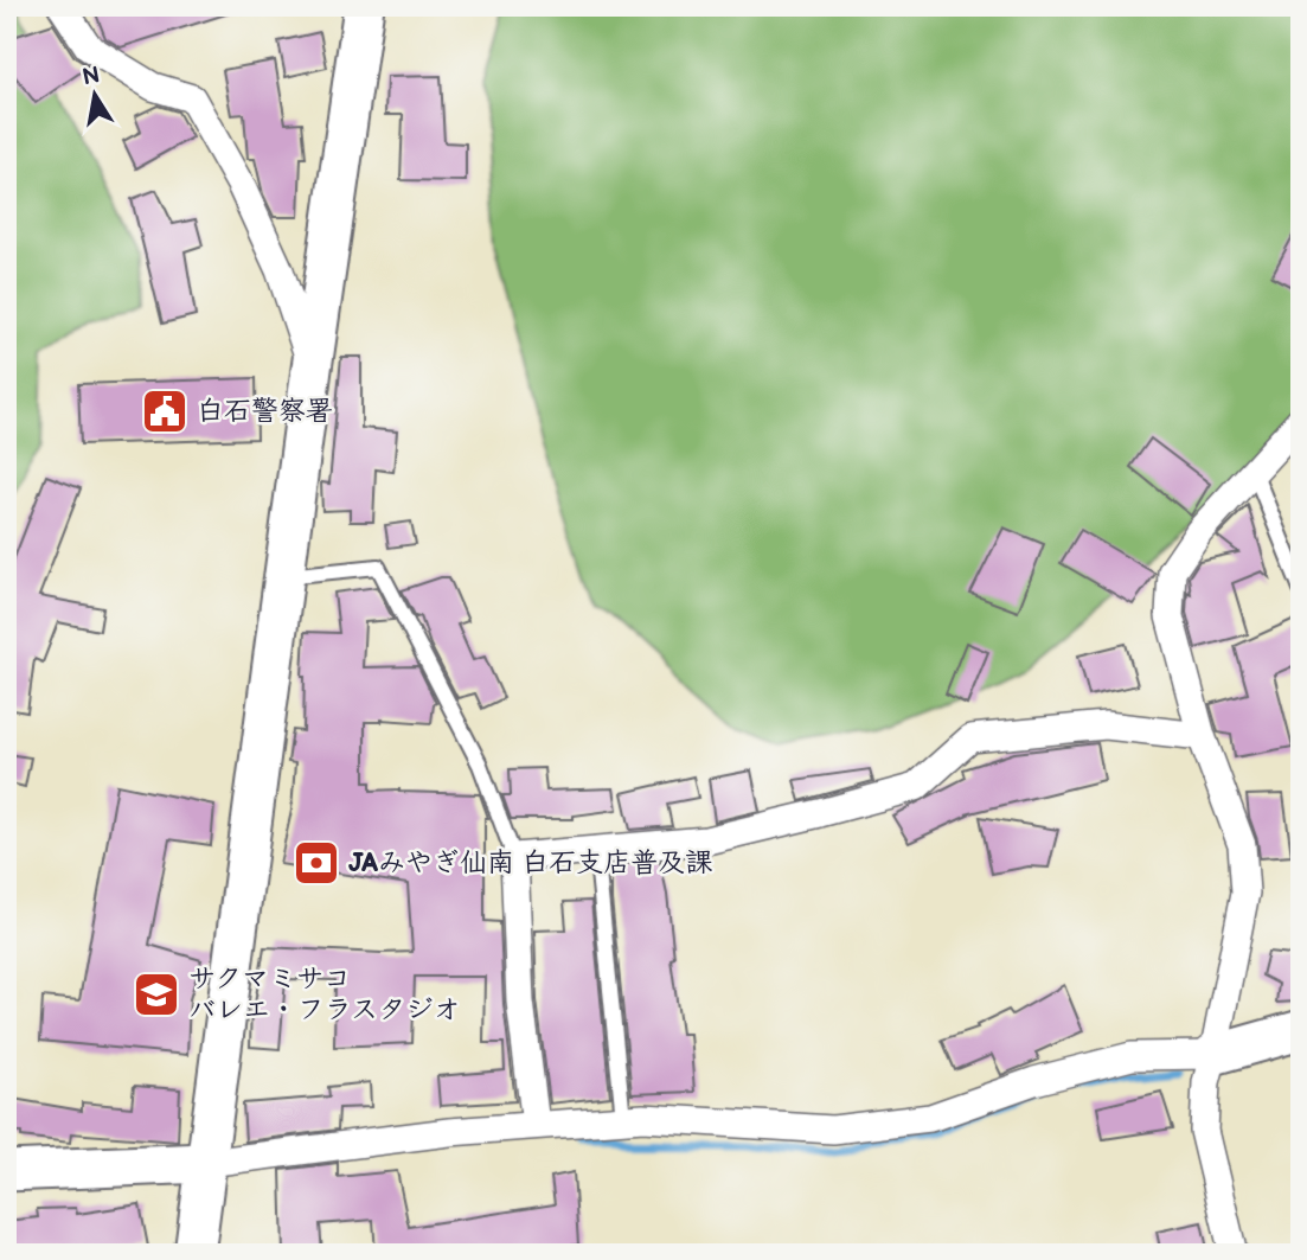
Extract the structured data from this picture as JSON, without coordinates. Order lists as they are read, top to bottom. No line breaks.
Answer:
{"places":{"public building":["白石警察署"],"bank":["JAみやぎ仙南 白石支店普及課"],"school or university":["サクマミサコ バレエ・フラスタジオ"]},"north":"top"}
